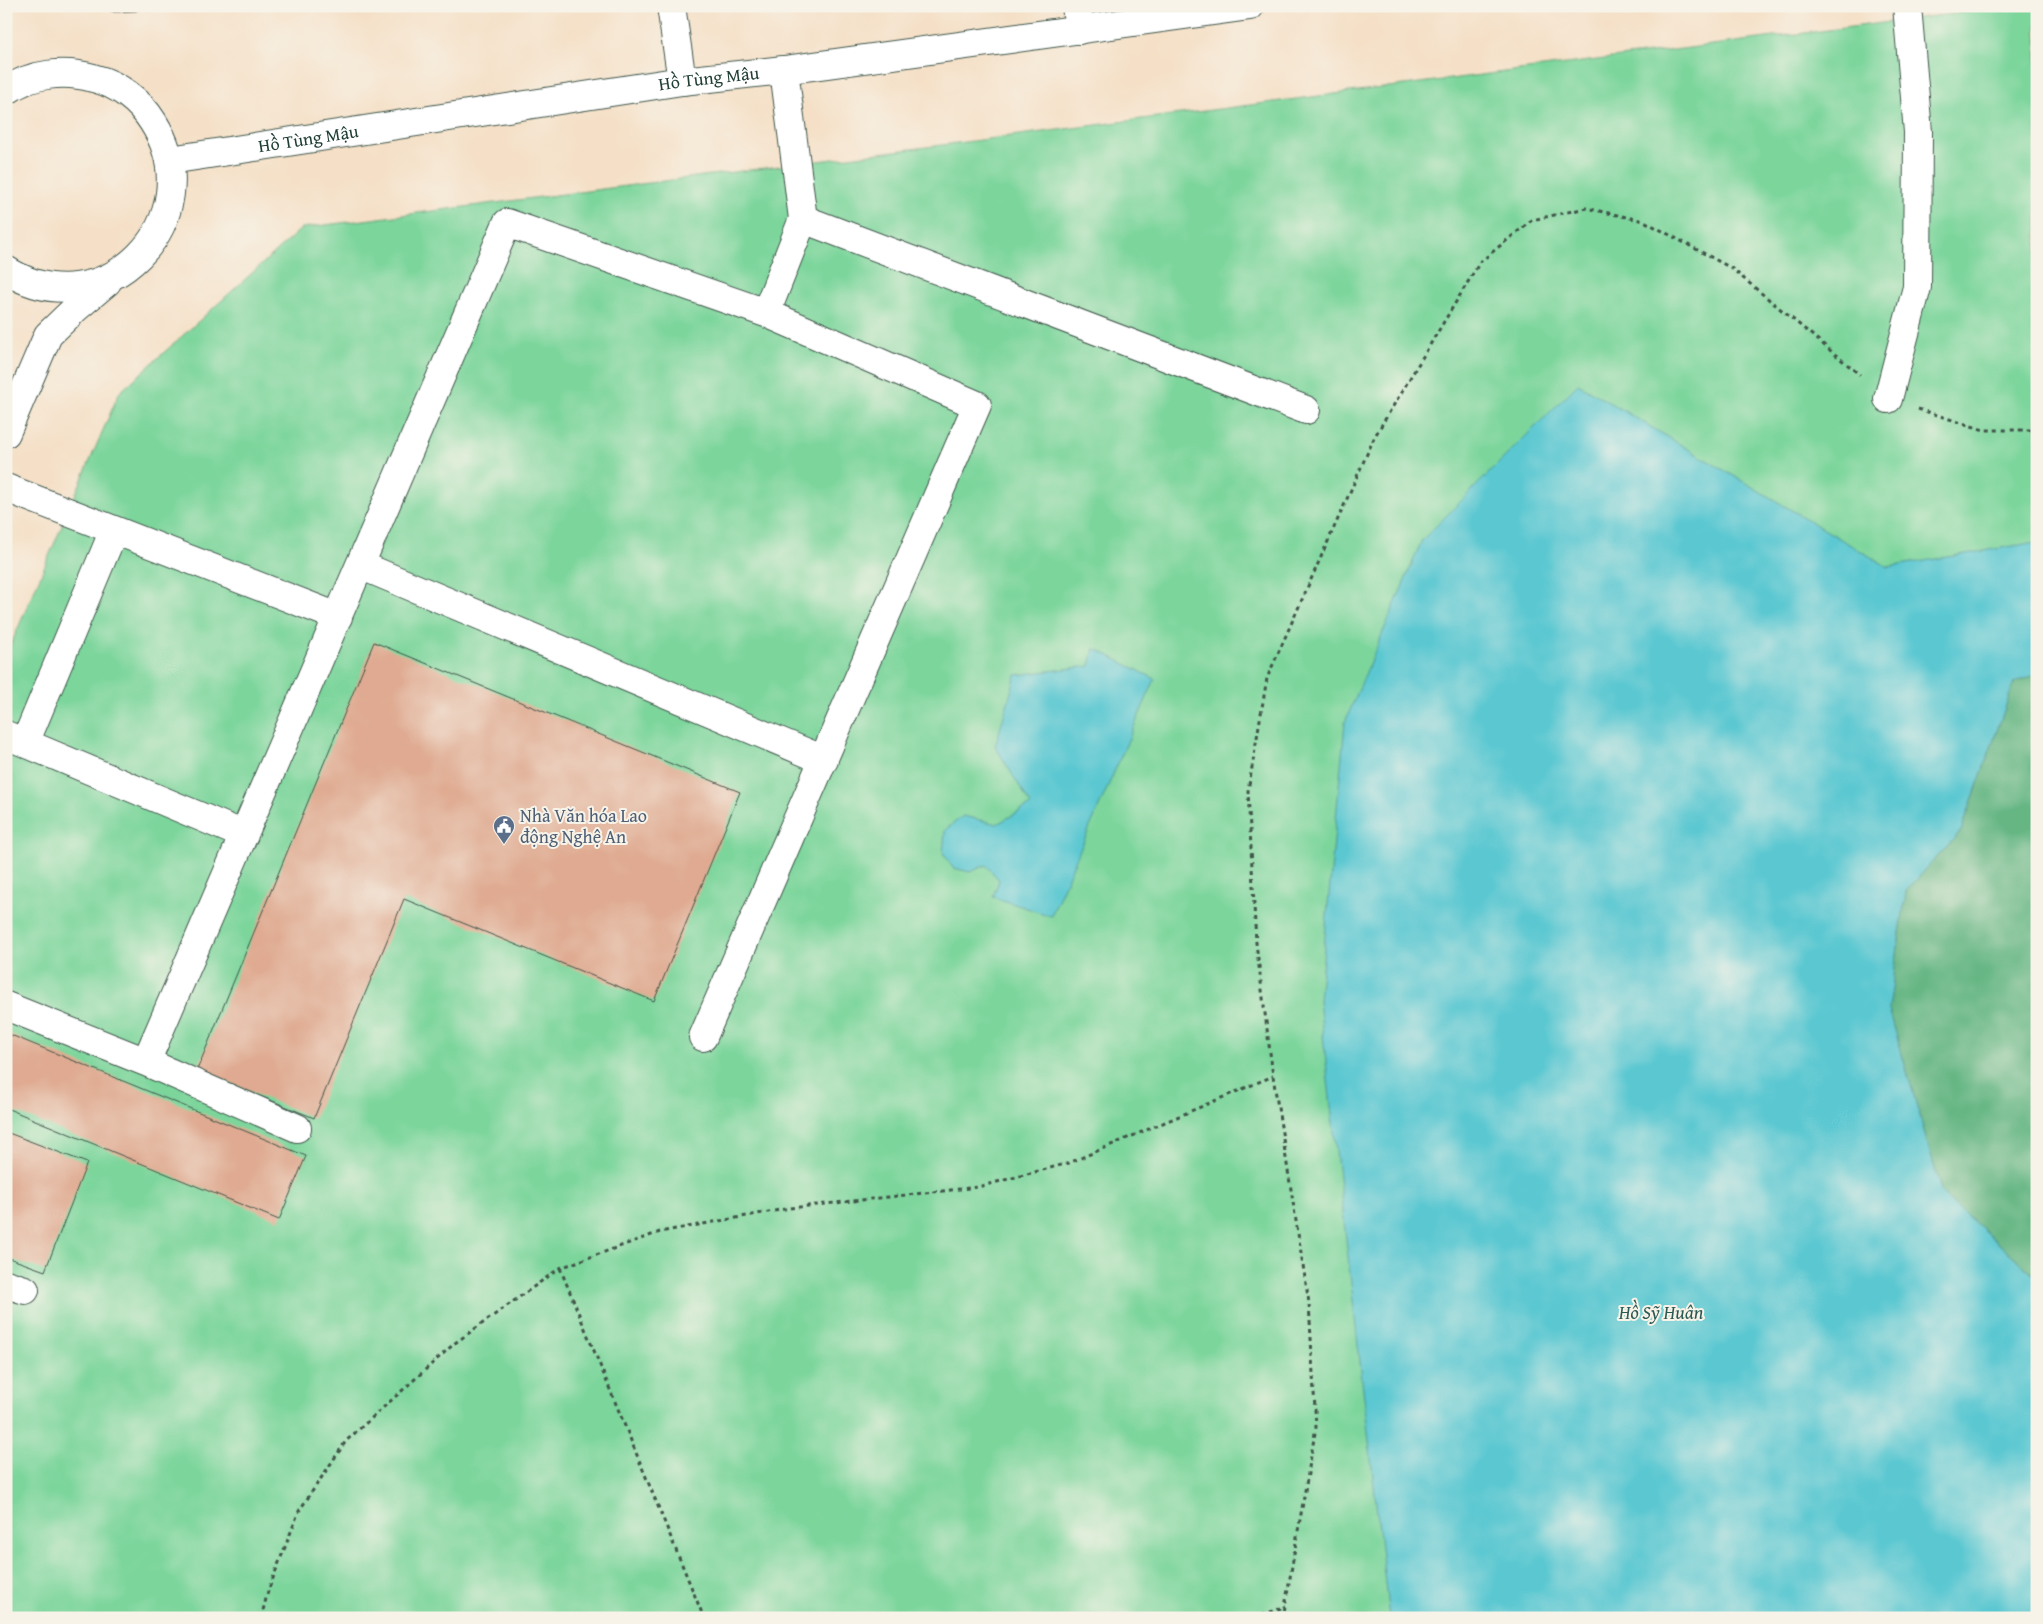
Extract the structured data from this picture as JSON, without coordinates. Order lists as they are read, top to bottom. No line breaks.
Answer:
{"streets":{"main road":["Hồ Tùng Mậu"]},"water":["Hồ Sỹ Huân"],"places":{"public building":["Nhà Văn hóa Lao động Nghệ An"]}}
